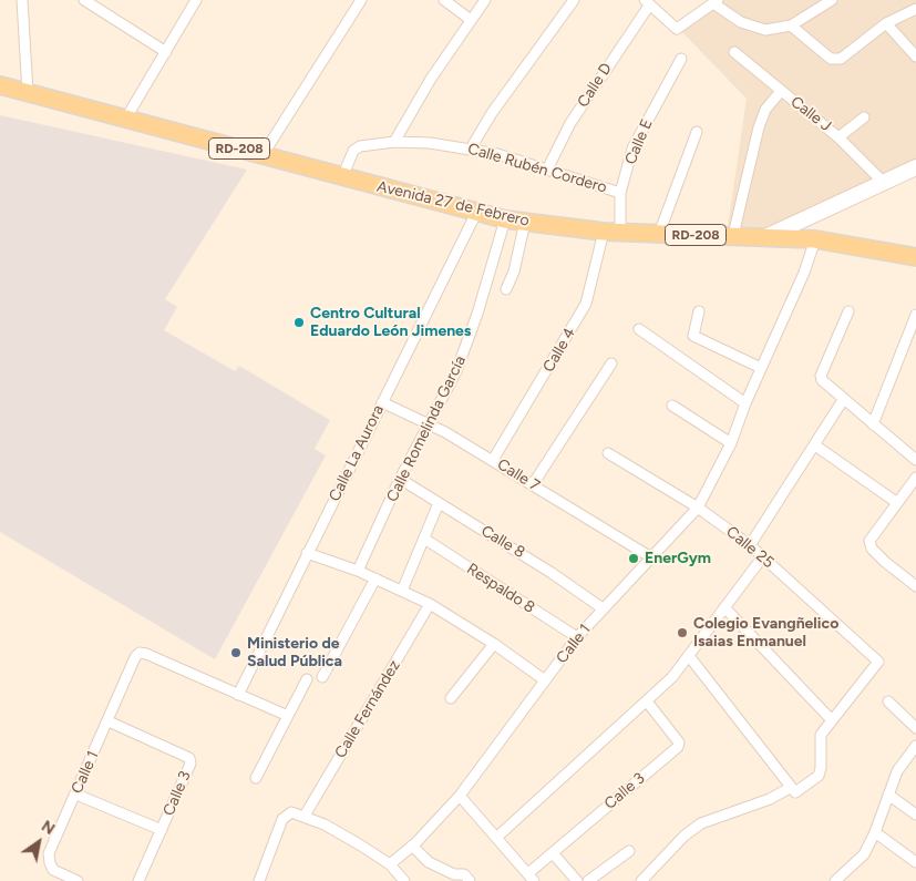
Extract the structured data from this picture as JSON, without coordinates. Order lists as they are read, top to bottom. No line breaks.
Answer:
{"streets":{"main road":["RD-208","Avenida 27 de Febrero"],"street":["Calle D","Calle J","Calle E","Calle Rubén Cordero","Calle 4","Calle Romelinda García","Calle La Aurora","Calle 7","Calle 8","Calle 25","Respaldo 8","Calle 1","Calle Fernández","Calle 3"]},"crossings":[["Calle D","Calle Rubén Cordero"],["Calle E","Calle Rubén Cordero"],["Calle E","Avenida 27 de Febrero"],["Calle E","Calle 4"],["Calle Rubén Cordero","Avenida 27 de Febrero"],["Avenida 27 de Febrero","Calle 4"],["Avenida 27 de Febrero","Calle Romelinda García"],["Avenida 27 de Febrero","Calle La Aurora"],["Avenida 27 de Febrero","Calle 1"],["Calle 4","Calle 7"],["Calle Romelinda García","Calle 7"],["Calle Romelinda García","Calle 8"],["Calle La Aurora","Calle 7"],["Calle La Aurora","Calle 1"],["Calle 7","Calle 1"],["Calle 8","Calle 1"],["Calle 25","Calle 1"],["Respaldo 8","Calle 1"],["Calle 1","Calle 3"]],"places":["Centro Cultural Eduardo León Jimenes","EnerGym","Colegio Evangñelico Isaias Enmanuel","Ministerio de Salud Pública"],"north":"top right"}
